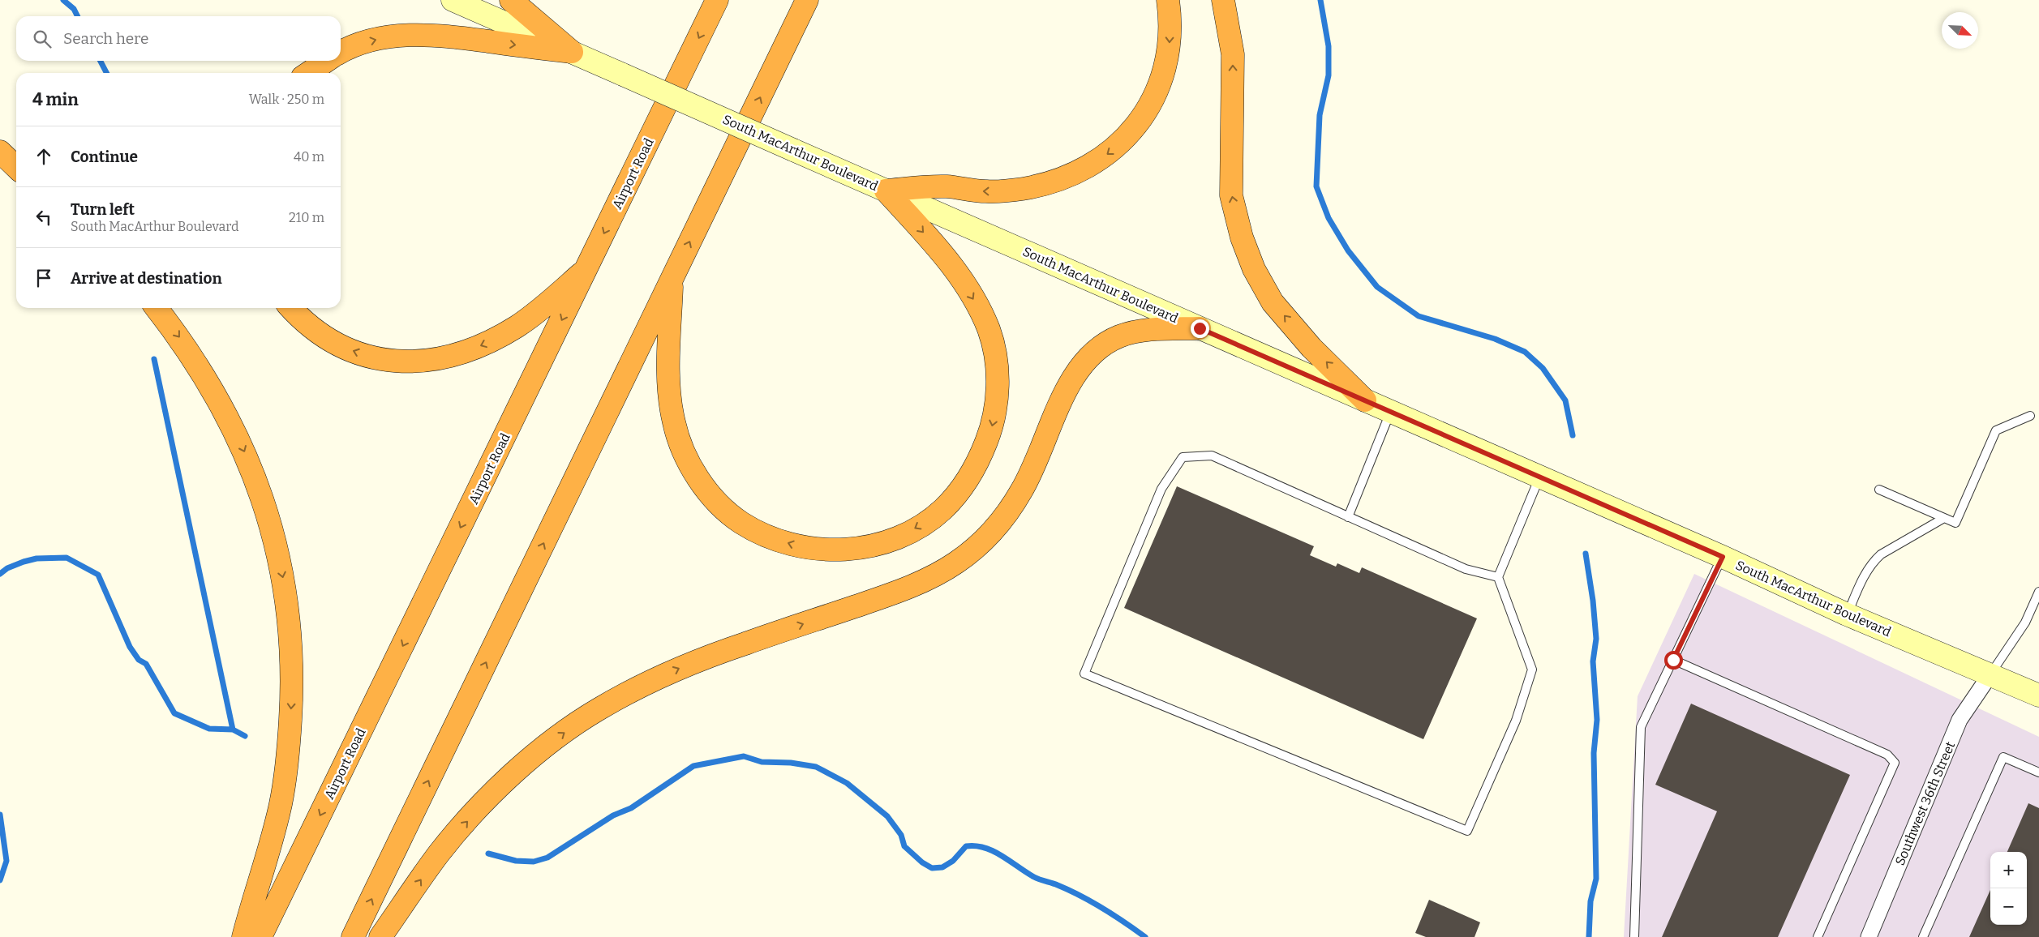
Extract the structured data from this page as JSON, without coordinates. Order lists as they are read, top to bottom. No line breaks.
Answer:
{"streets":{"highway":["Airport Road"],"main road":["South MacArthur Boulevard"],"street":["Southwest 36th Street"]},"crossings":[["South MacArthur Boulevard","Southwest 36th Street"]],"north":"bottom right","page":{"search":"Search here","heading":["4 min","Walk · 250 m"],"list":[["Continue","40 m"],["Turn left","South MacArthur Boulevard","210 m"],"Arrive at destination"],"map_buttons":["+","−"]}}
